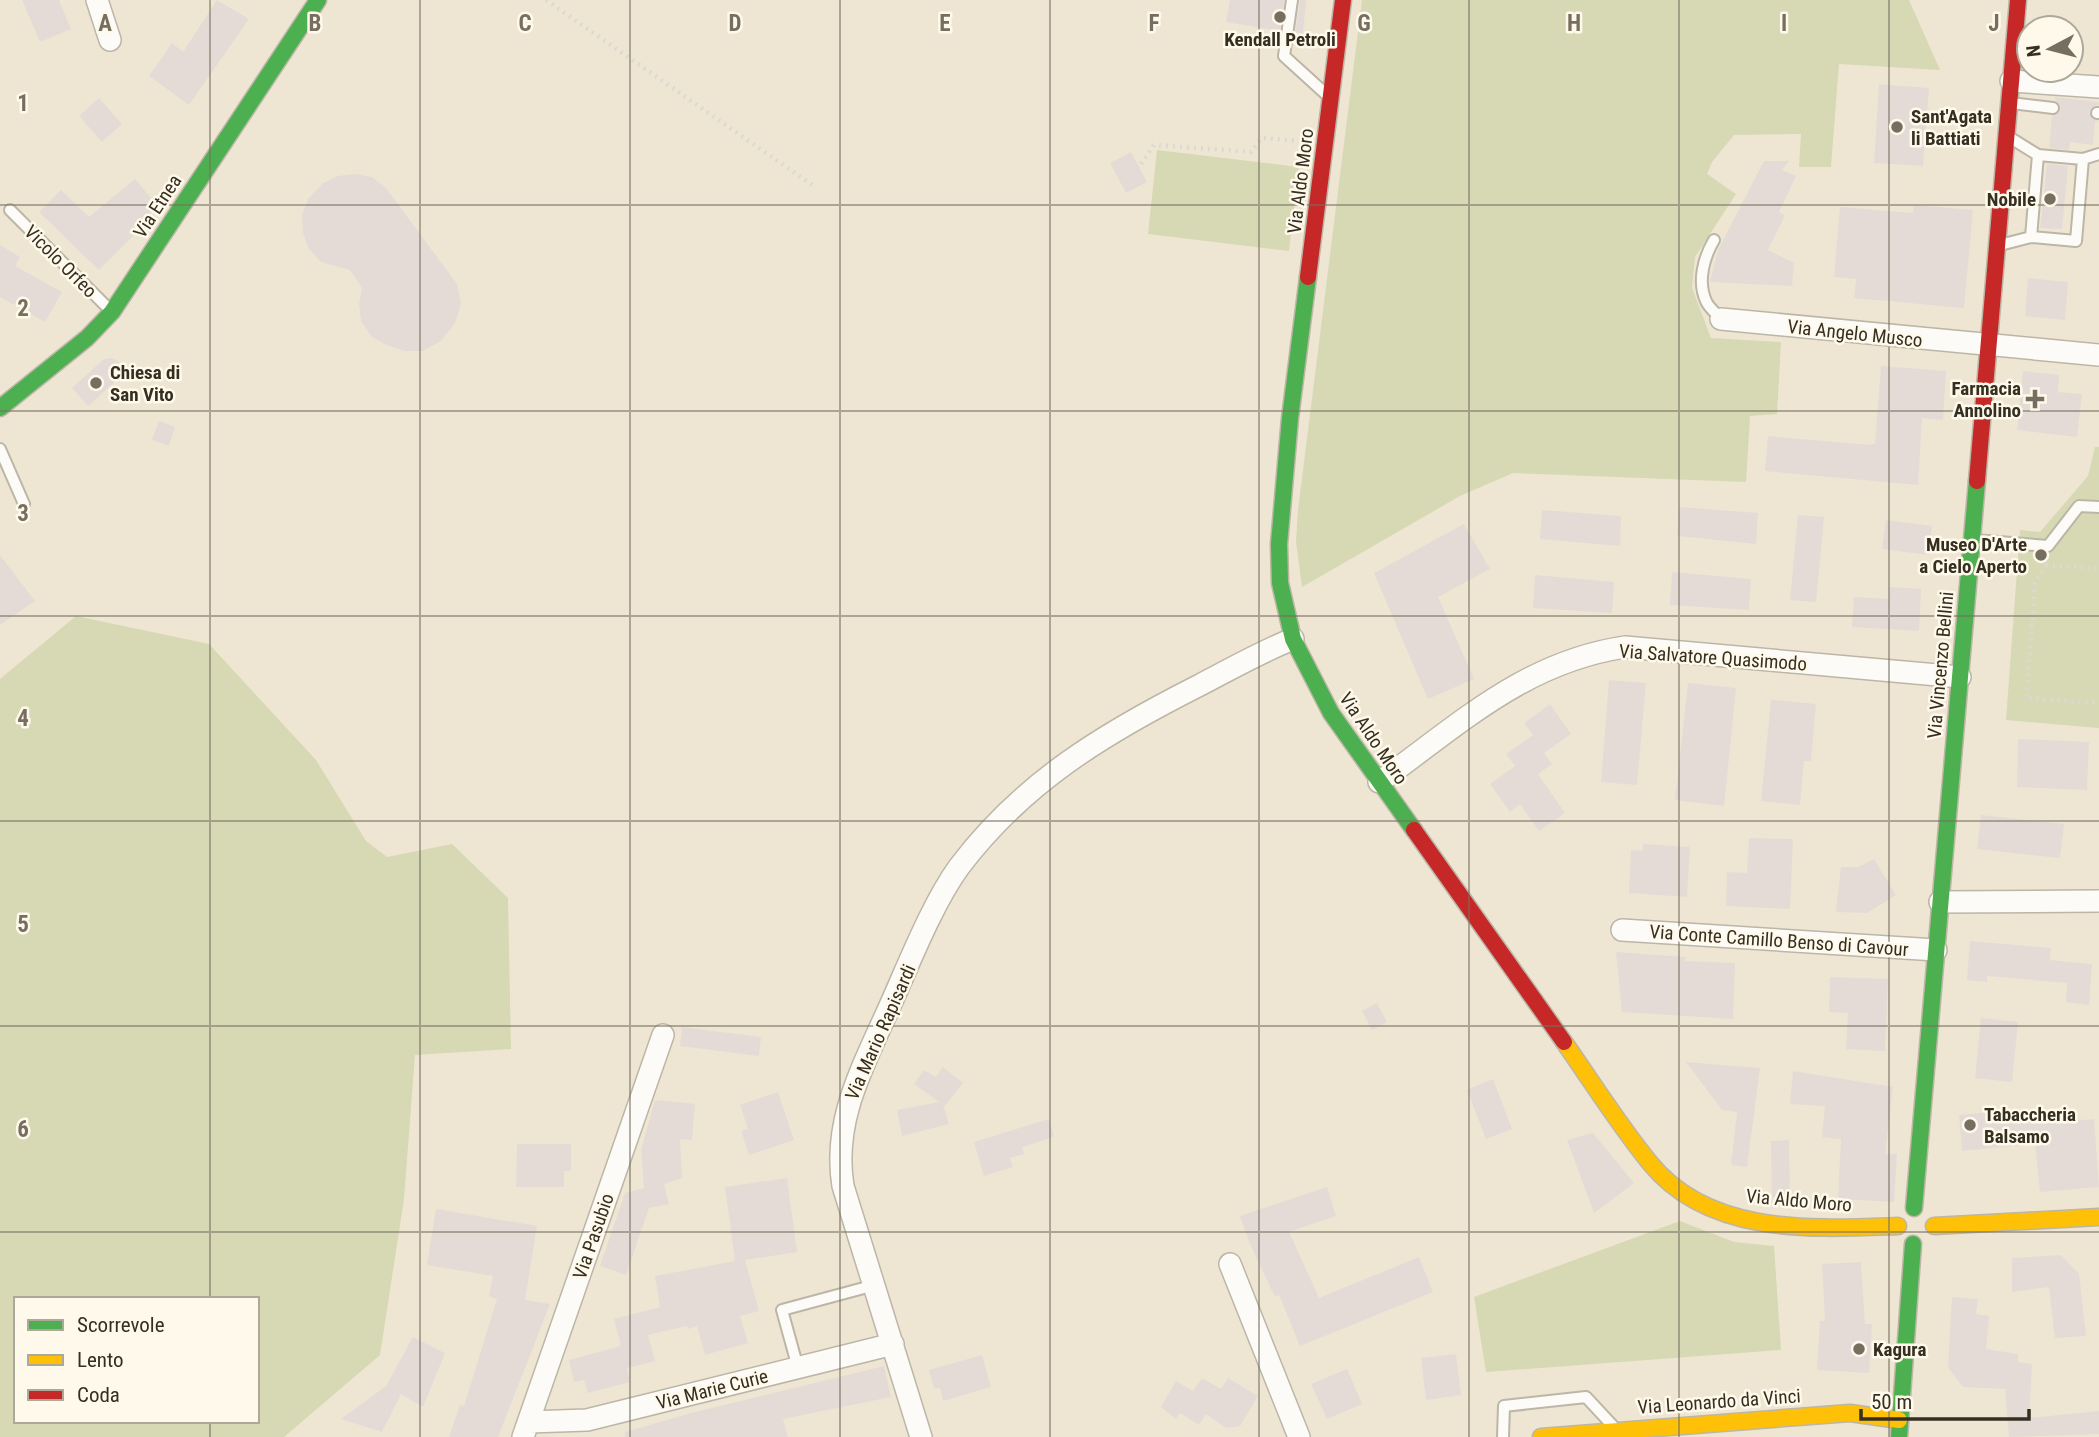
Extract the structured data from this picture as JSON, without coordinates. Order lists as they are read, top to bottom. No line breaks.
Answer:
{"streets":{"main road":["Via Aldo Moro","Via Etnea","Via Vincenzo Bellini","Via Leonardo da Vinci"],"street":["Via Angelo Musco","Via Salvatore Quasimodo","Via Conte Camillo Benso di Cavour","Via Mario Rapisardi","Via Pasubio","Via Marie Curie"],"lane":["Vicolo Orfeo"]},"crossings":[["Via Aldo Moro","Via Salvatore Quasimodo"],["Via Aldo Moro","Via Vincenzo Bellini"],["Via Aldo Moro","Via Mario Rapisardi"],["Via Etnea","Vicolo Orfeo"],["Via Angelo Musco","Via Vincenzo Bellini"],["Via Salvatore Quasimodo","Via Vincenzo Bellini"],["Via Vincenzo Bellini","Via Conte Camillo Benso di Cavour"],["Via Mario Rapisardi","Via Marie Curie"],["Via Pasubio","Via Marie Curie"]],"places":{"other":["Kendall Petroli","Sant'Agata li Battiati","Nobile","Chiesa di San Vito","Museo D'Arte a Cielo Aperto","Tabaccheria Balsamo","Kagura"],"health":["Farmacia Annolino"]},"legend":["Scorrevole","Lento","Coda"],"scale_bar":"50 m","north":"left","grid":{"columns":["A","B","C","D","E","F","G","H","I","J"],"rows":["1","2","3","4","5","6"]}}
